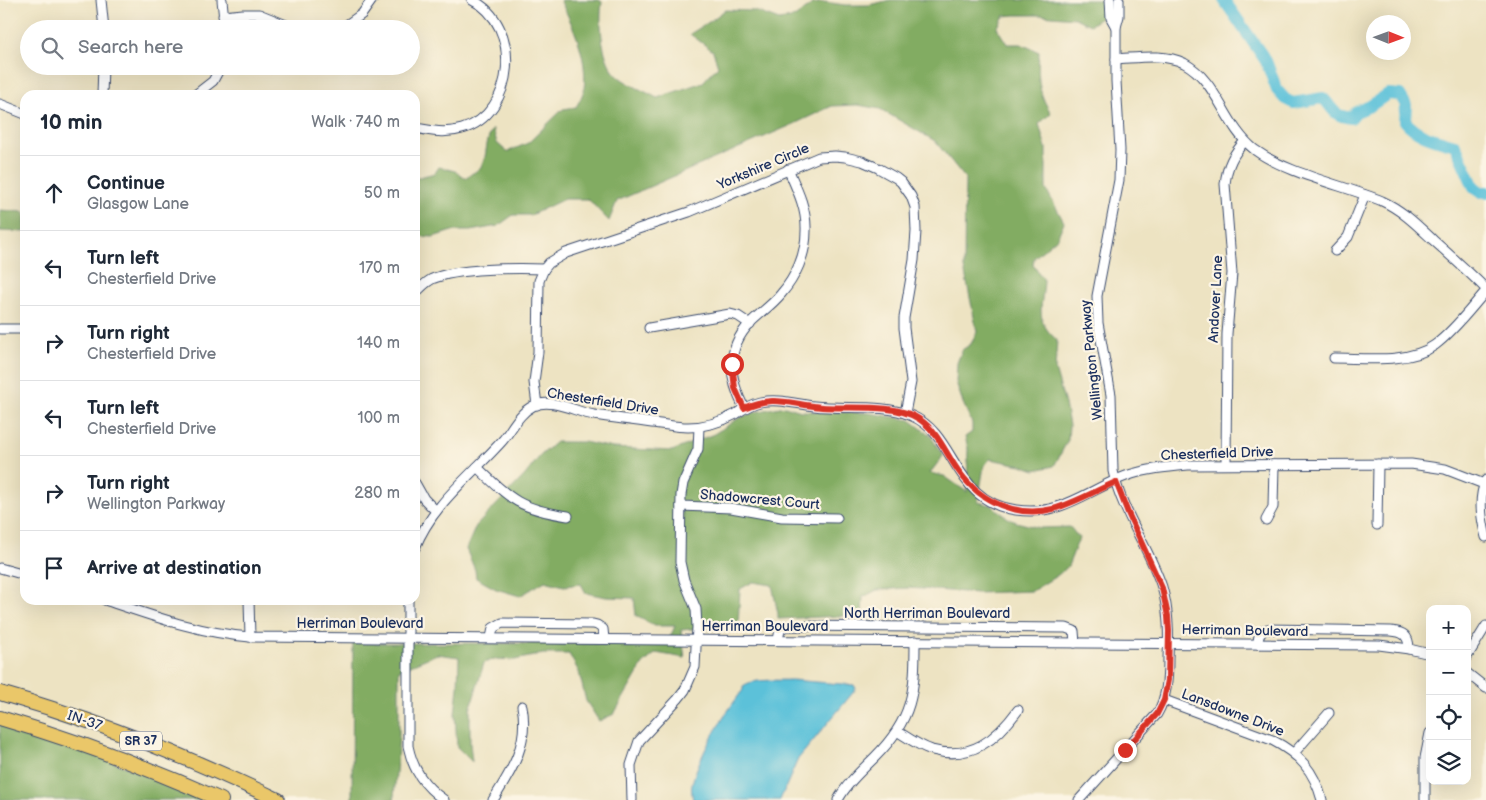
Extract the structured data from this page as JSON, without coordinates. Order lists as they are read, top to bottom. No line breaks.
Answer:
{"streets":{"highway":["IN-37","SR 37"],"street":["Yorkshire Circle","Andover Lane","Wellington Parkway","Chesterfield Drive","Shadowcrest Court","North Herriman Boulevard","Herriman Boulevard","Lansdowne Drive"]},"crossings":[["Yorkshire Circle","Chesterfield Drive"],["Andover Lane","Chesterfield Drive"],["Wellington Parkway","Chesterfield Drive"],["Wellington Parkway","Herriman Boulevard"],["Wellington Parkway","Lansdowne Drive"],["North Herriman Boulevard","Herriman Boulevard"]],"north":"right","page":{"search":"Search here","heading":["10 min","Walk · 740 m"],"list":[["Continue","Glasgow Lane","50 m"],["Turn left","Chesterfield Drive","170 m"],["Turn right","Chesterfield Drive","140 m"],["Turn left","Chesterfield Drive","100 m"],["Turn right","Wellington Parkway","280 m"],"Arrive at destination"],"map_buttons":["+","−"]}}
